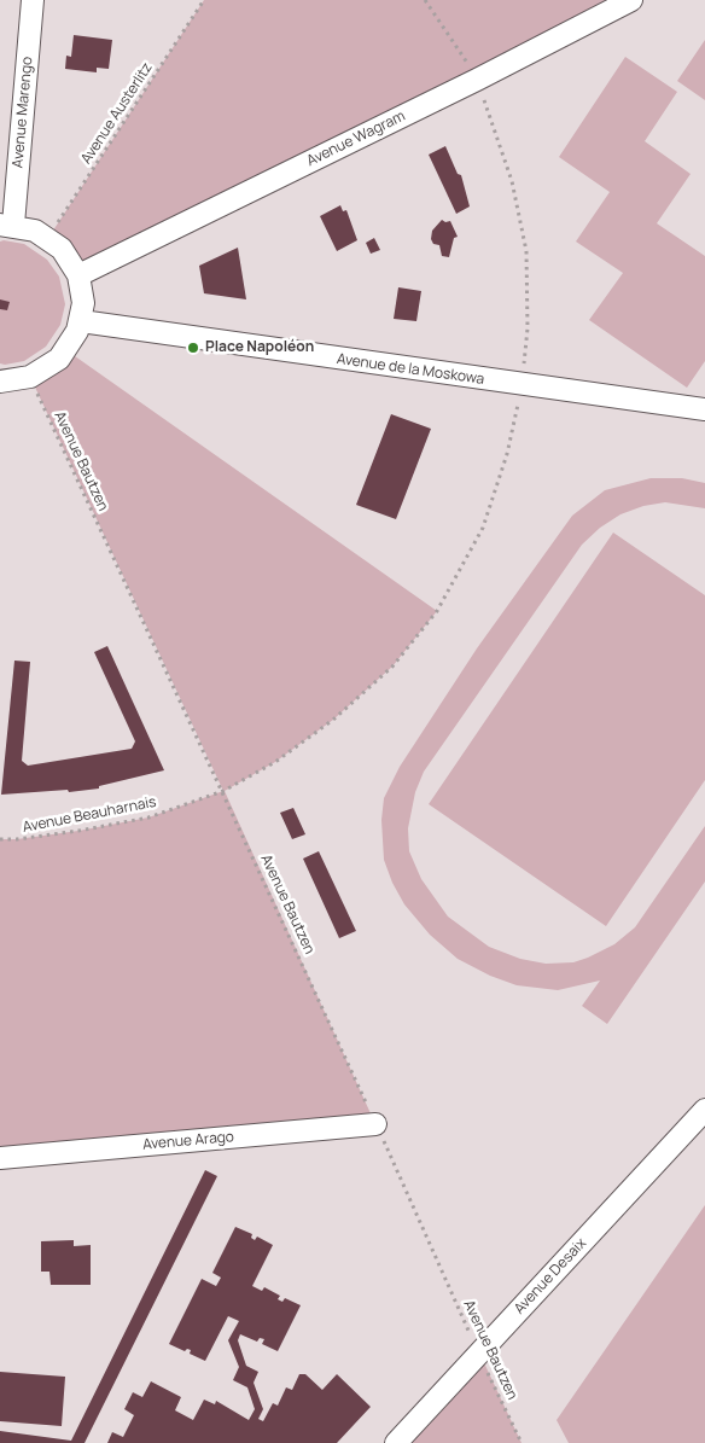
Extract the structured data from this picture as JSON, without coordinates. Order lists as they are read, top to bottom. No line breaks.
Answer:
{"streets":{"street":["Avenue Marengo","Avenue Wagram","Avenue de la Moskowa","Avenue Arago","Avenue Desaix"],"path":["Avenue Austerlitz","Avenue Bautzen","Avenue Beauharnais"]},"crossings":[["Avenue Wagram","Avenue Beauharnais"],["Avenue de la Moskowa","Avenue Beauharnais"],["Avenue Bautzen","Avenue Beauharnais"],["Avenue Bautzen","Avenue Arago"],["Avenue Bautzen","Avenue Desaix"]],"places":["Place Napoléon"]}
